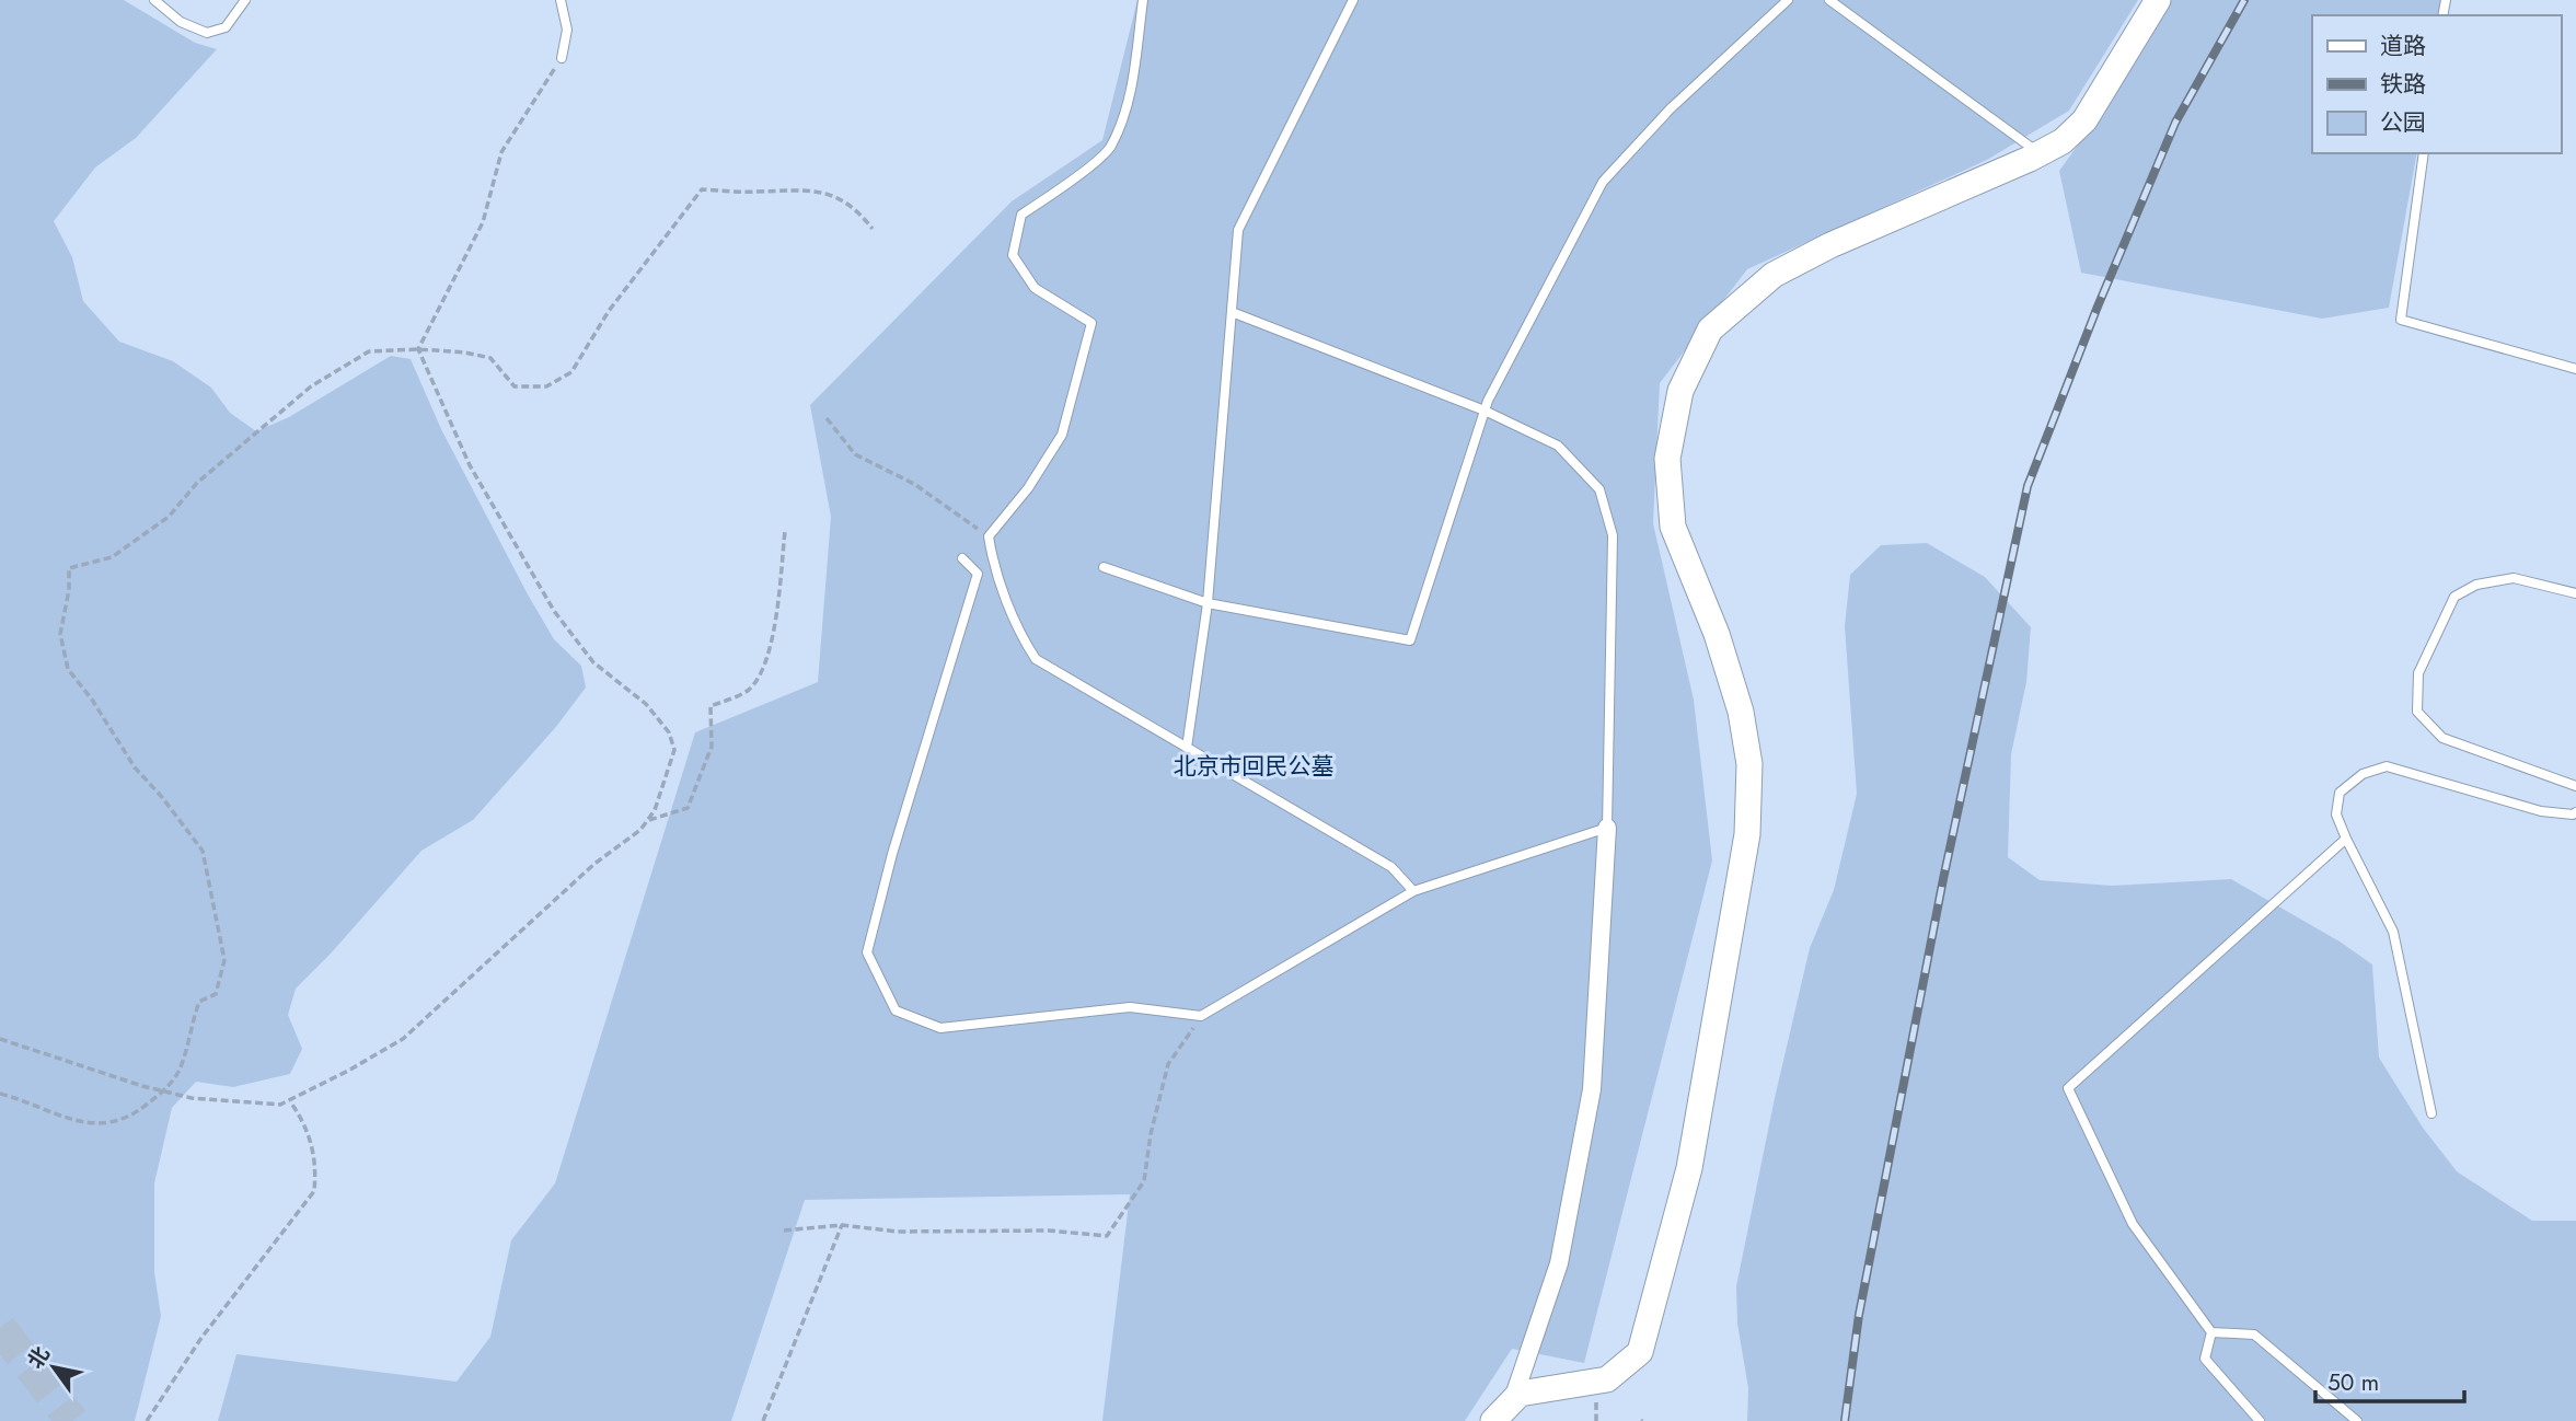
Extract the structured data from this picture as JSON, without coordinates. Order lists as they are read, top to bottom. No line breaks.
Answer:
{"parks":["北京市回民公墓"],"legend":["道路","铁路","公园"],"scale_bar":"50 m","north":"top left"}
